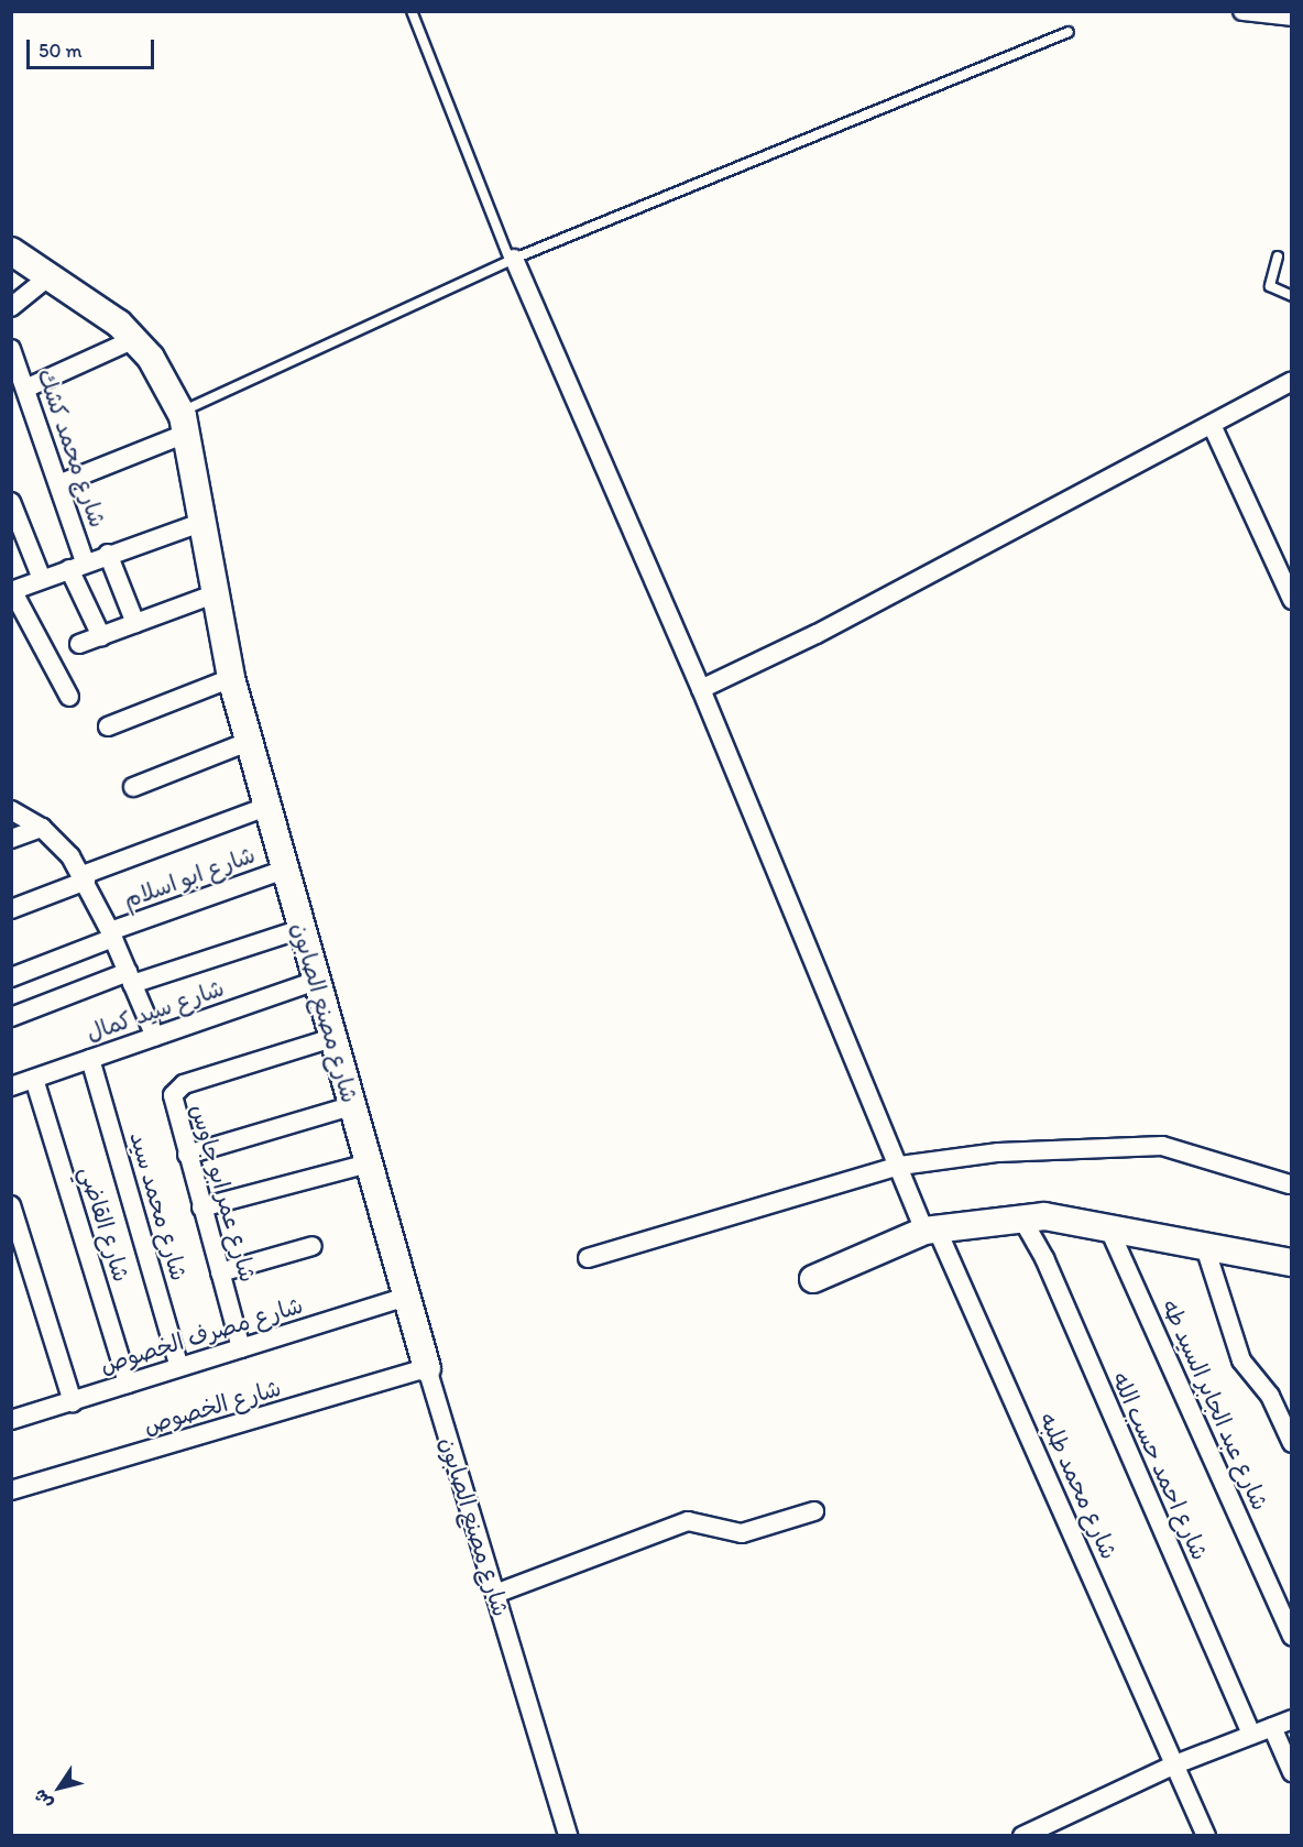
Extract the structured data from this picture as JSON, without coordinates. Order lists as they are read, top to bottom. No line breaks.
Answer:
{"streets":{"street":["شارع محمد كشك","شارع ابو اسلام","شارع سيد كمال","شارع مصنع الصابون","شارع عمر ابو جاوس","شارع محمد سيد","شارع القاضي","شارع مصرف الخصوص","شارع عبد الجابر السيد طه","شارع الخصوص","شارع احمد حسب الله","شارع محمد طلبه"]},"crossings":[["شارع ابو اسلام","شارع مصنع الصابون"],["شارع سيد كمال","شارع مصنع الصابون"],["شارع سيد كمال","شارع محمد سيد"],["شارع سيد كمال","شارع القاضي"],["شارع مصنع الصابون","شارع عمر ابو جاوس"],["شارع مصنع الصابون","شارع مصرف الخصوص"],["شارع مصنع الصابون","شارع الخصوص"],["شارع عمر ابو جاوس","شارع مصرف الخصوص"],["شارع محمد سيد","شارع مصرف الخصوص"],["شارع القاضي","شارع مصرف الخصوص"]],"scale_bar":"50 m","north":"bottom left"}
